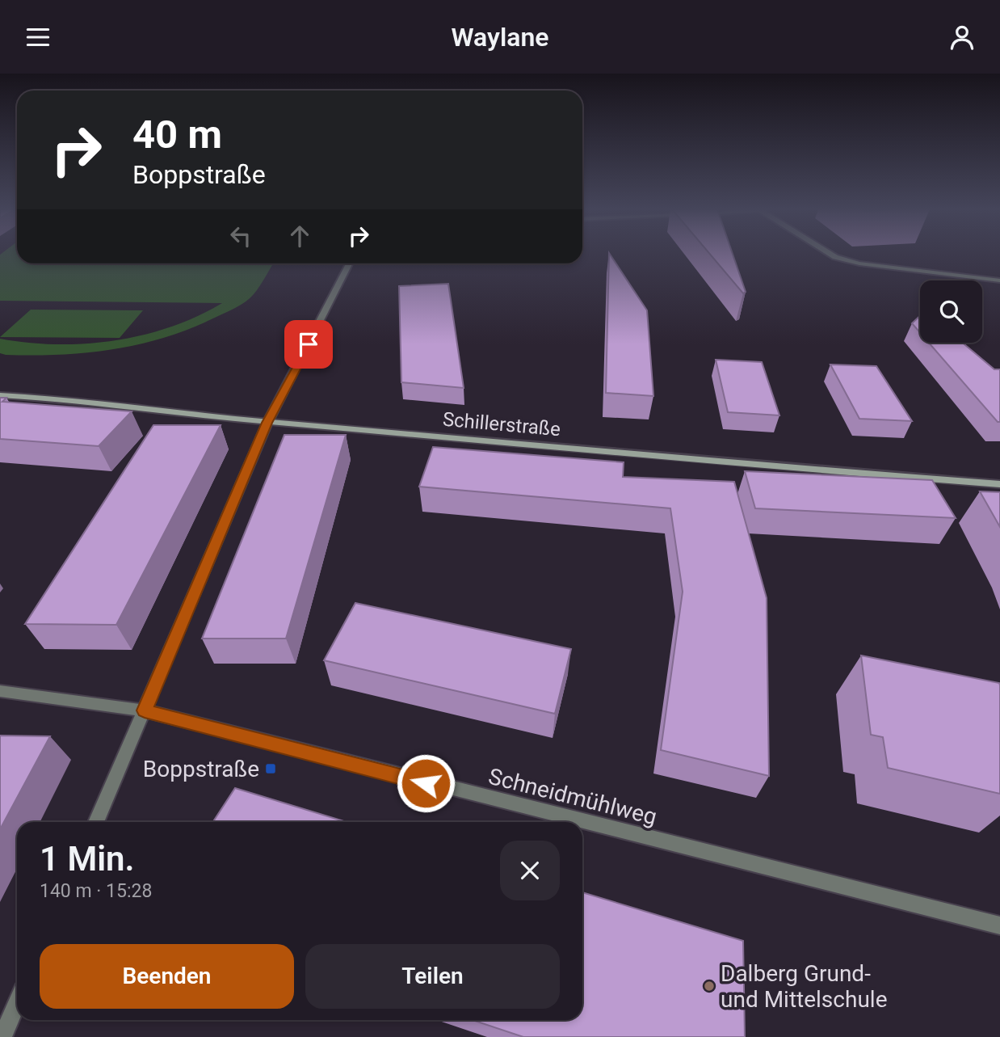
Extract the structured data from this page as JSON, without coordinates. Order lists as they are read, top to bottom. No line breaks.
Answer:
{"streets":{"main road":["Schillerstraße"],"street":["Schneidmühlweg"]},"places":{"transit":["Boppstraße"],"other":["Dalberg Grund- und Mittelschule"]},"page":{"header":"Waylane","turn":["40 m","Boppstraße"],"heading":["1 Min.","140 m · 15:28"],"buttons":["Beenden","Teilen"]}}
